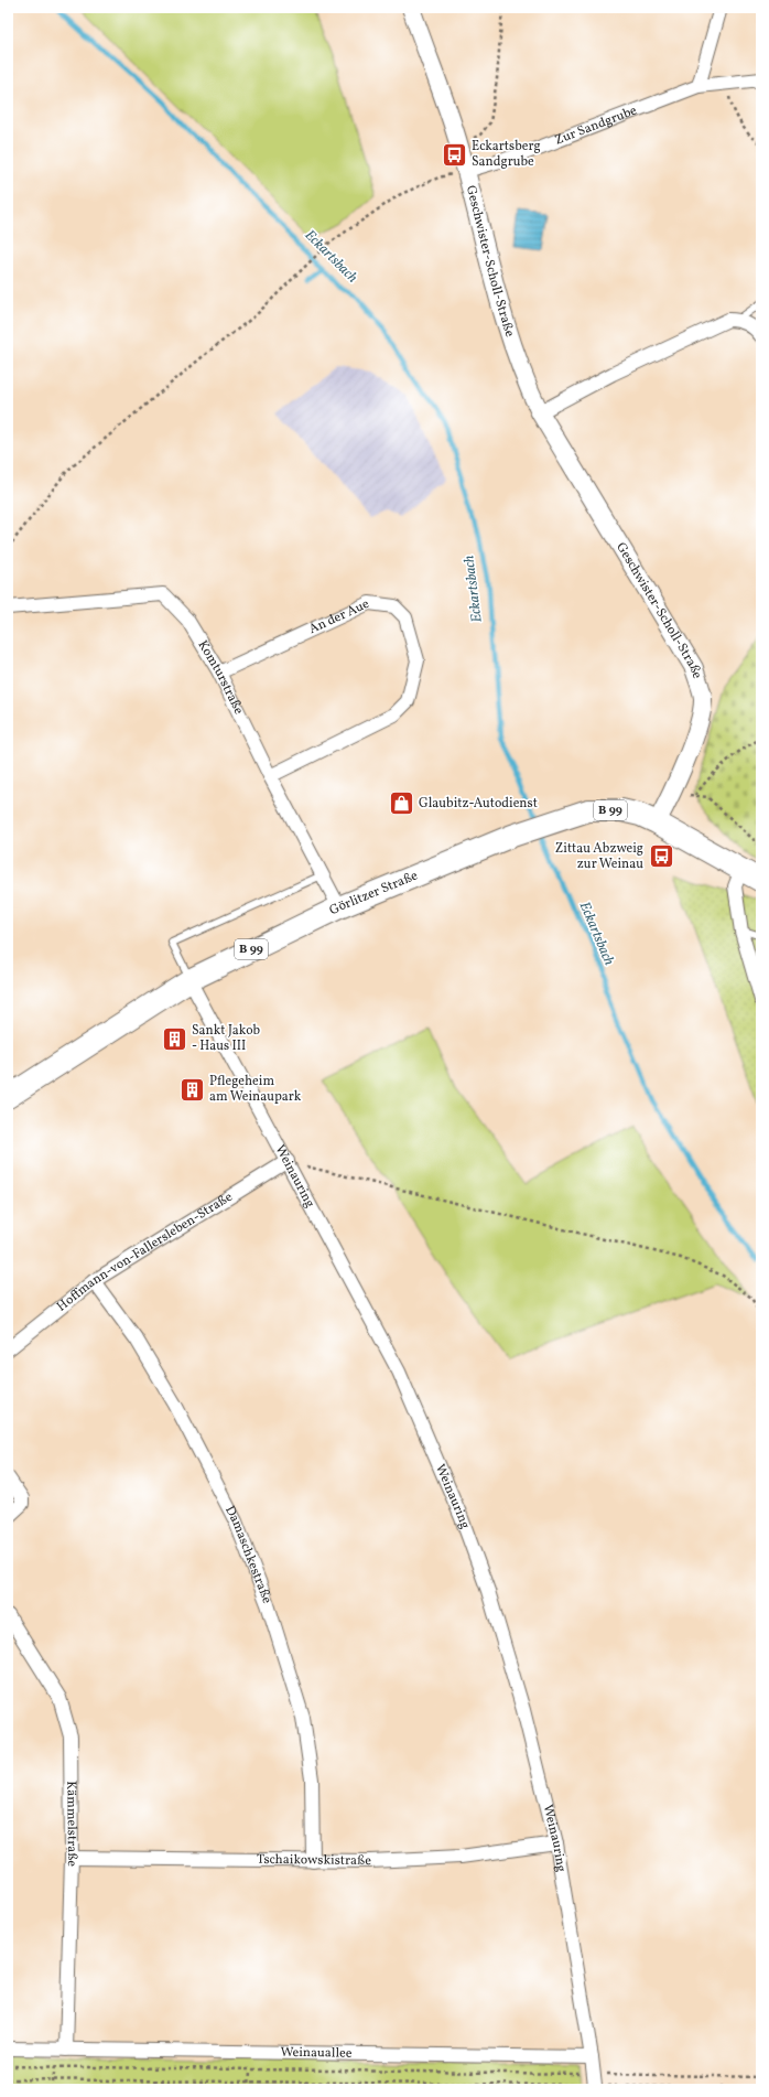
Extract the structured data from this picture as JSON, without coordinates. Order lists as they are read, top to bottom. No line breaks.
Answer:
{"streets":{"main road":["B 99","Görlitzer Straße"],"street":["Zur Sandgrube","Geschwister-Scholl-Straße","An der Aue","Komturstraße","Weinauring","Hoffmann-von-Fallersleben-Straße","Damaschkestraße","Kämmelstraße","Tschaikowskistraße","Weinauallee"]},"crossings":[["Zur Sandgrube","Geschwister-Scholl-Straße"],["Geschwister-Scholl-Straße","Görlitzer Straße"],["An der Aue","Komturstraße"],["Komturstraße","Görlitzer Straße"],["Görlitzer Straße","Weinauring"],["Weinauring","Hoffmann-von-Fallersleben-Straße"],["Weinauring","Tschaikowskistraße"],["Weinauring","Weinauallee"],["Hoffmann-von-Fallersleben-Straße","Damaschkestraße"],["Damaschkestraße","Tschaikowskistraße"],["Kämmelstraße","Tschaikowskistraße"],["Kämmelstraße","Weinauallee"]],"water":["Eckartsbach"],"places":{"bus stop":["Eckartsberg Sandgrube","Zittau Abzweig zur Weinau"],"shop":["Glaubitz-Autodienst"],"building":["Sankt Jakob - Haus III","Pflegeheim am Weinaupark"]}}
